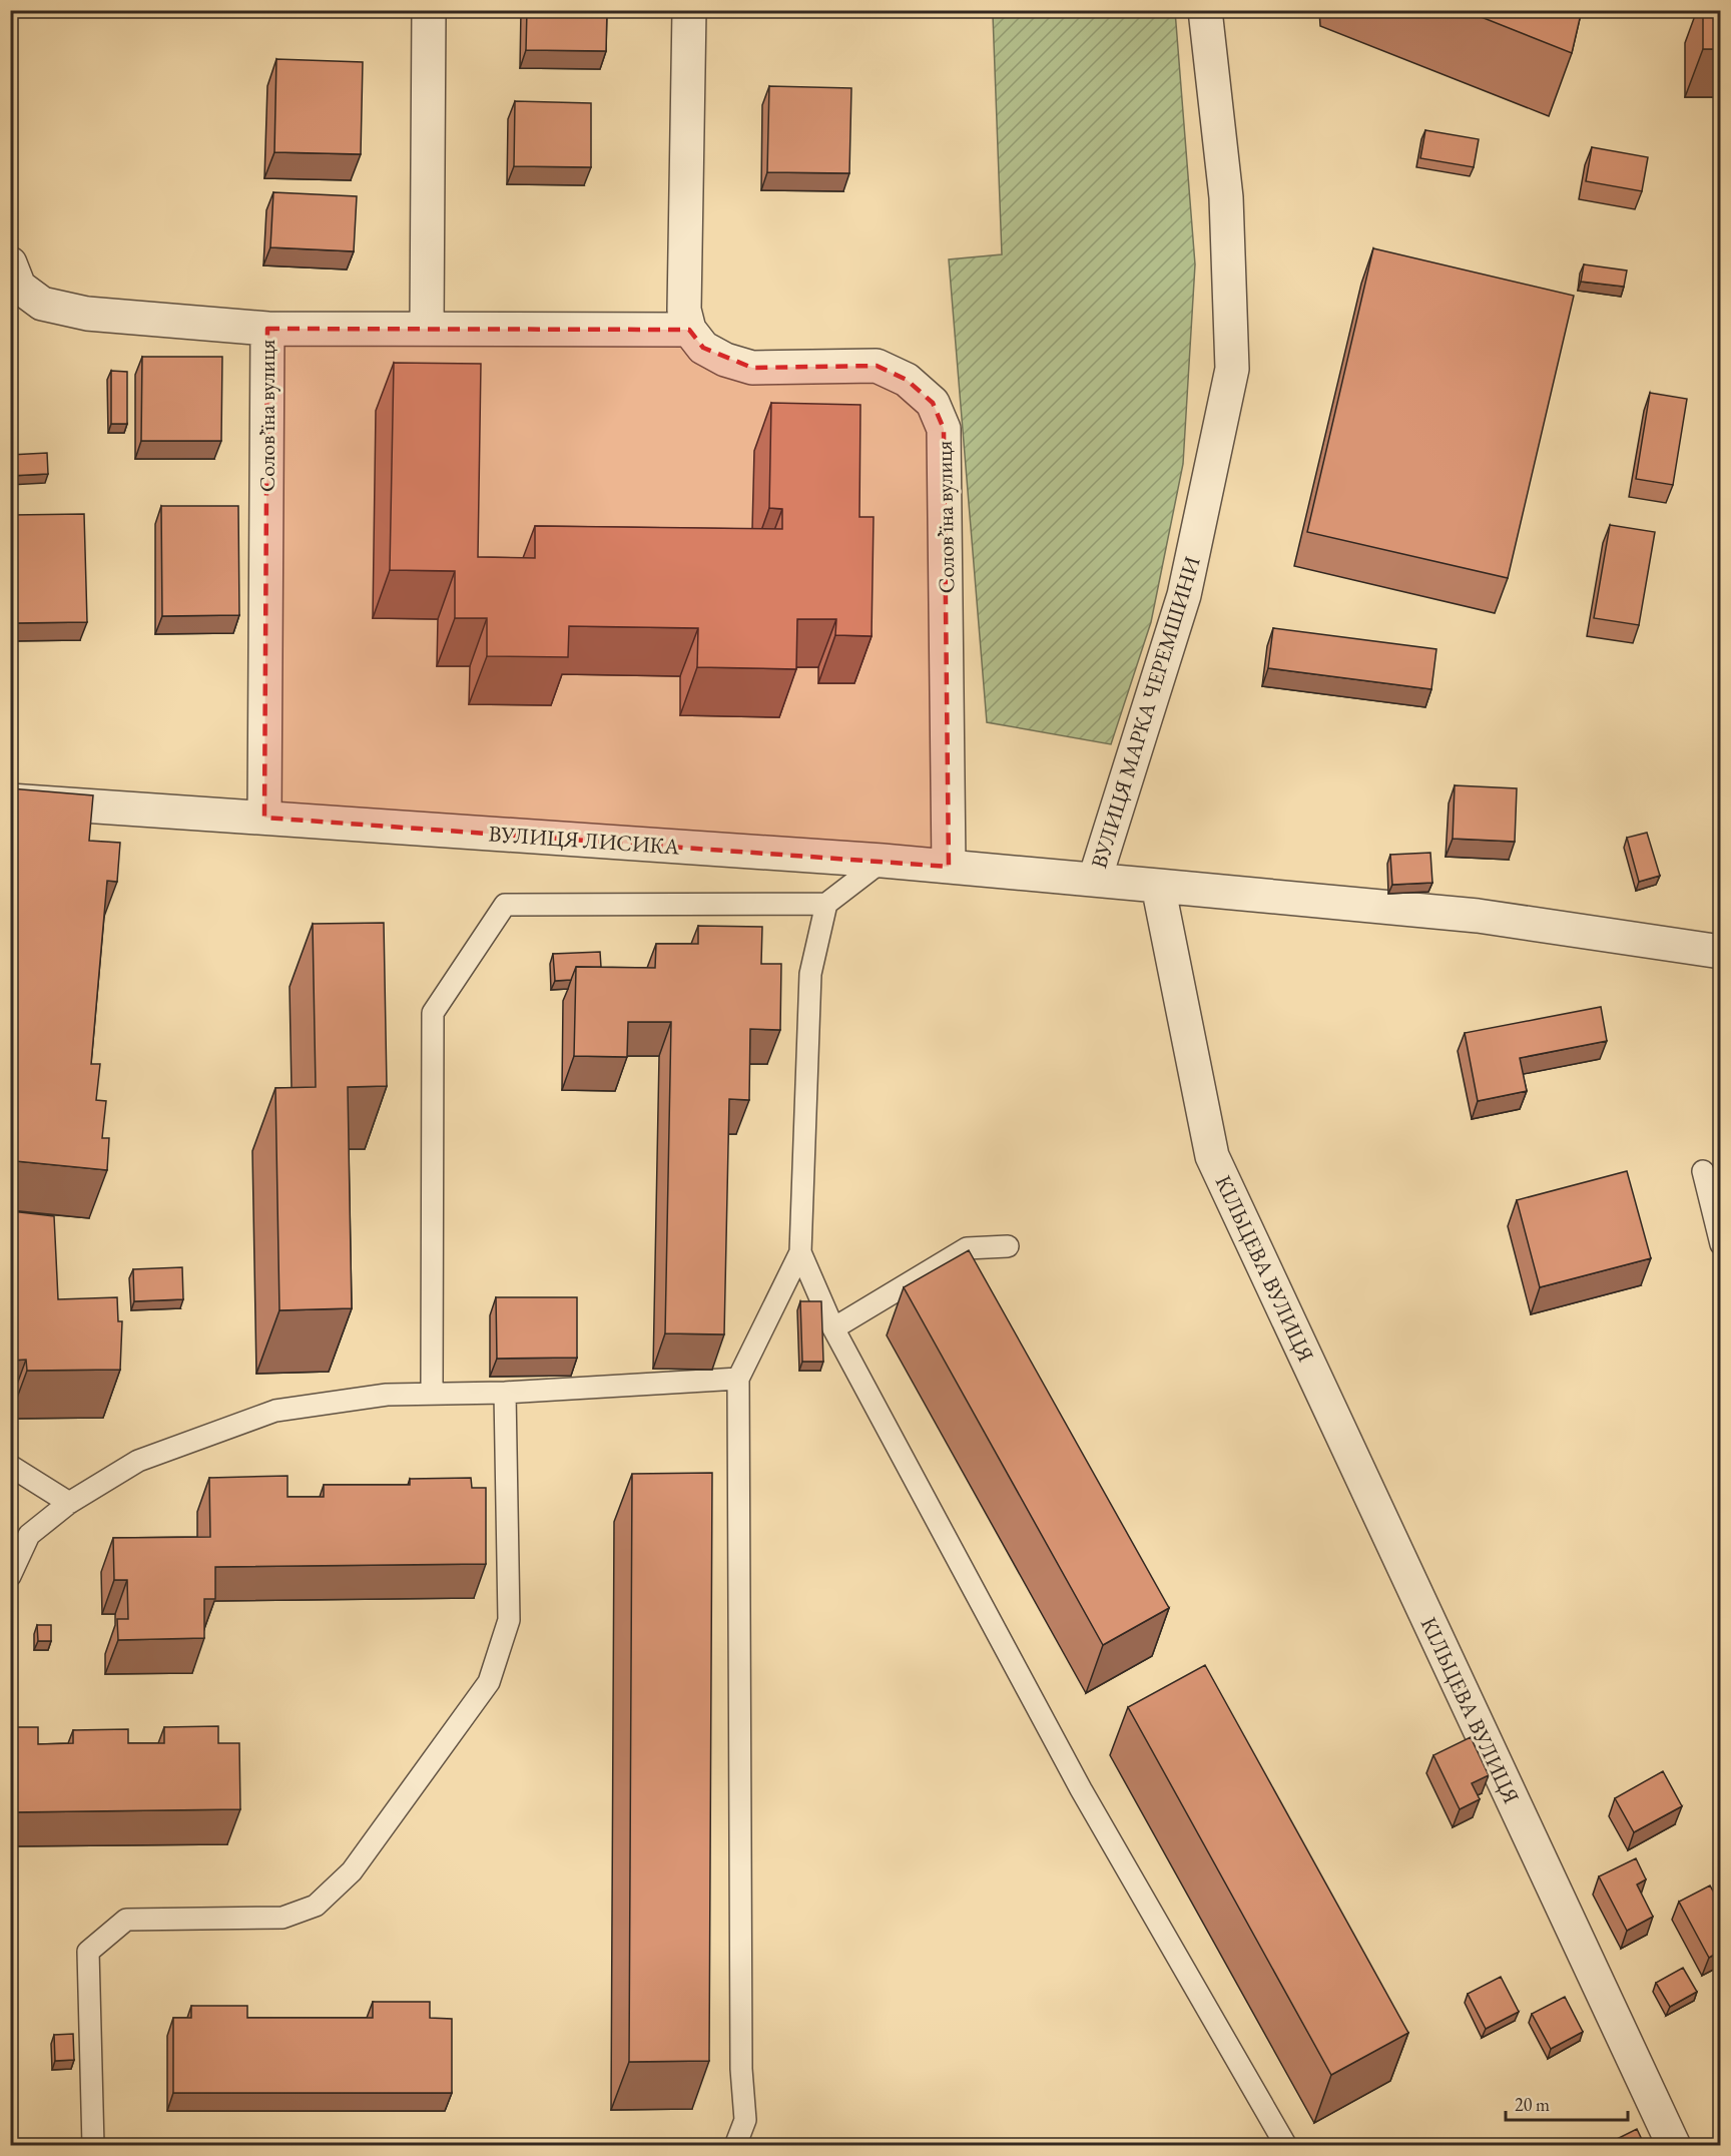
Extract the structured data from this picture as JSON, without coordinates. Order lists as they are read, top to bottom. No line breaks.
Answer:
{"streets":{"street":["Соловʼїна вулиця","ВУЛИЦЯ МАРКА ЧЕРЕМШИНИ","ВУЛИЦЯ ЛИСИКА","КІЛЬЦЕВА ВУЛИЦЯ"]},"crossings":[["Соловʼїна вулиця","ВУЛИЦЯ ЛИСИКА"],["ВУЛИЦЯ МАРКА ЧЕРЕМШИНИ","ВУЛИЦЯ ЛИСИКА"],["ВУЛИЦЯ ЛИСИКА","КІЛЬЦЕВА ВУЛИЦЯ"]],"scale_bar":"20 m"}
